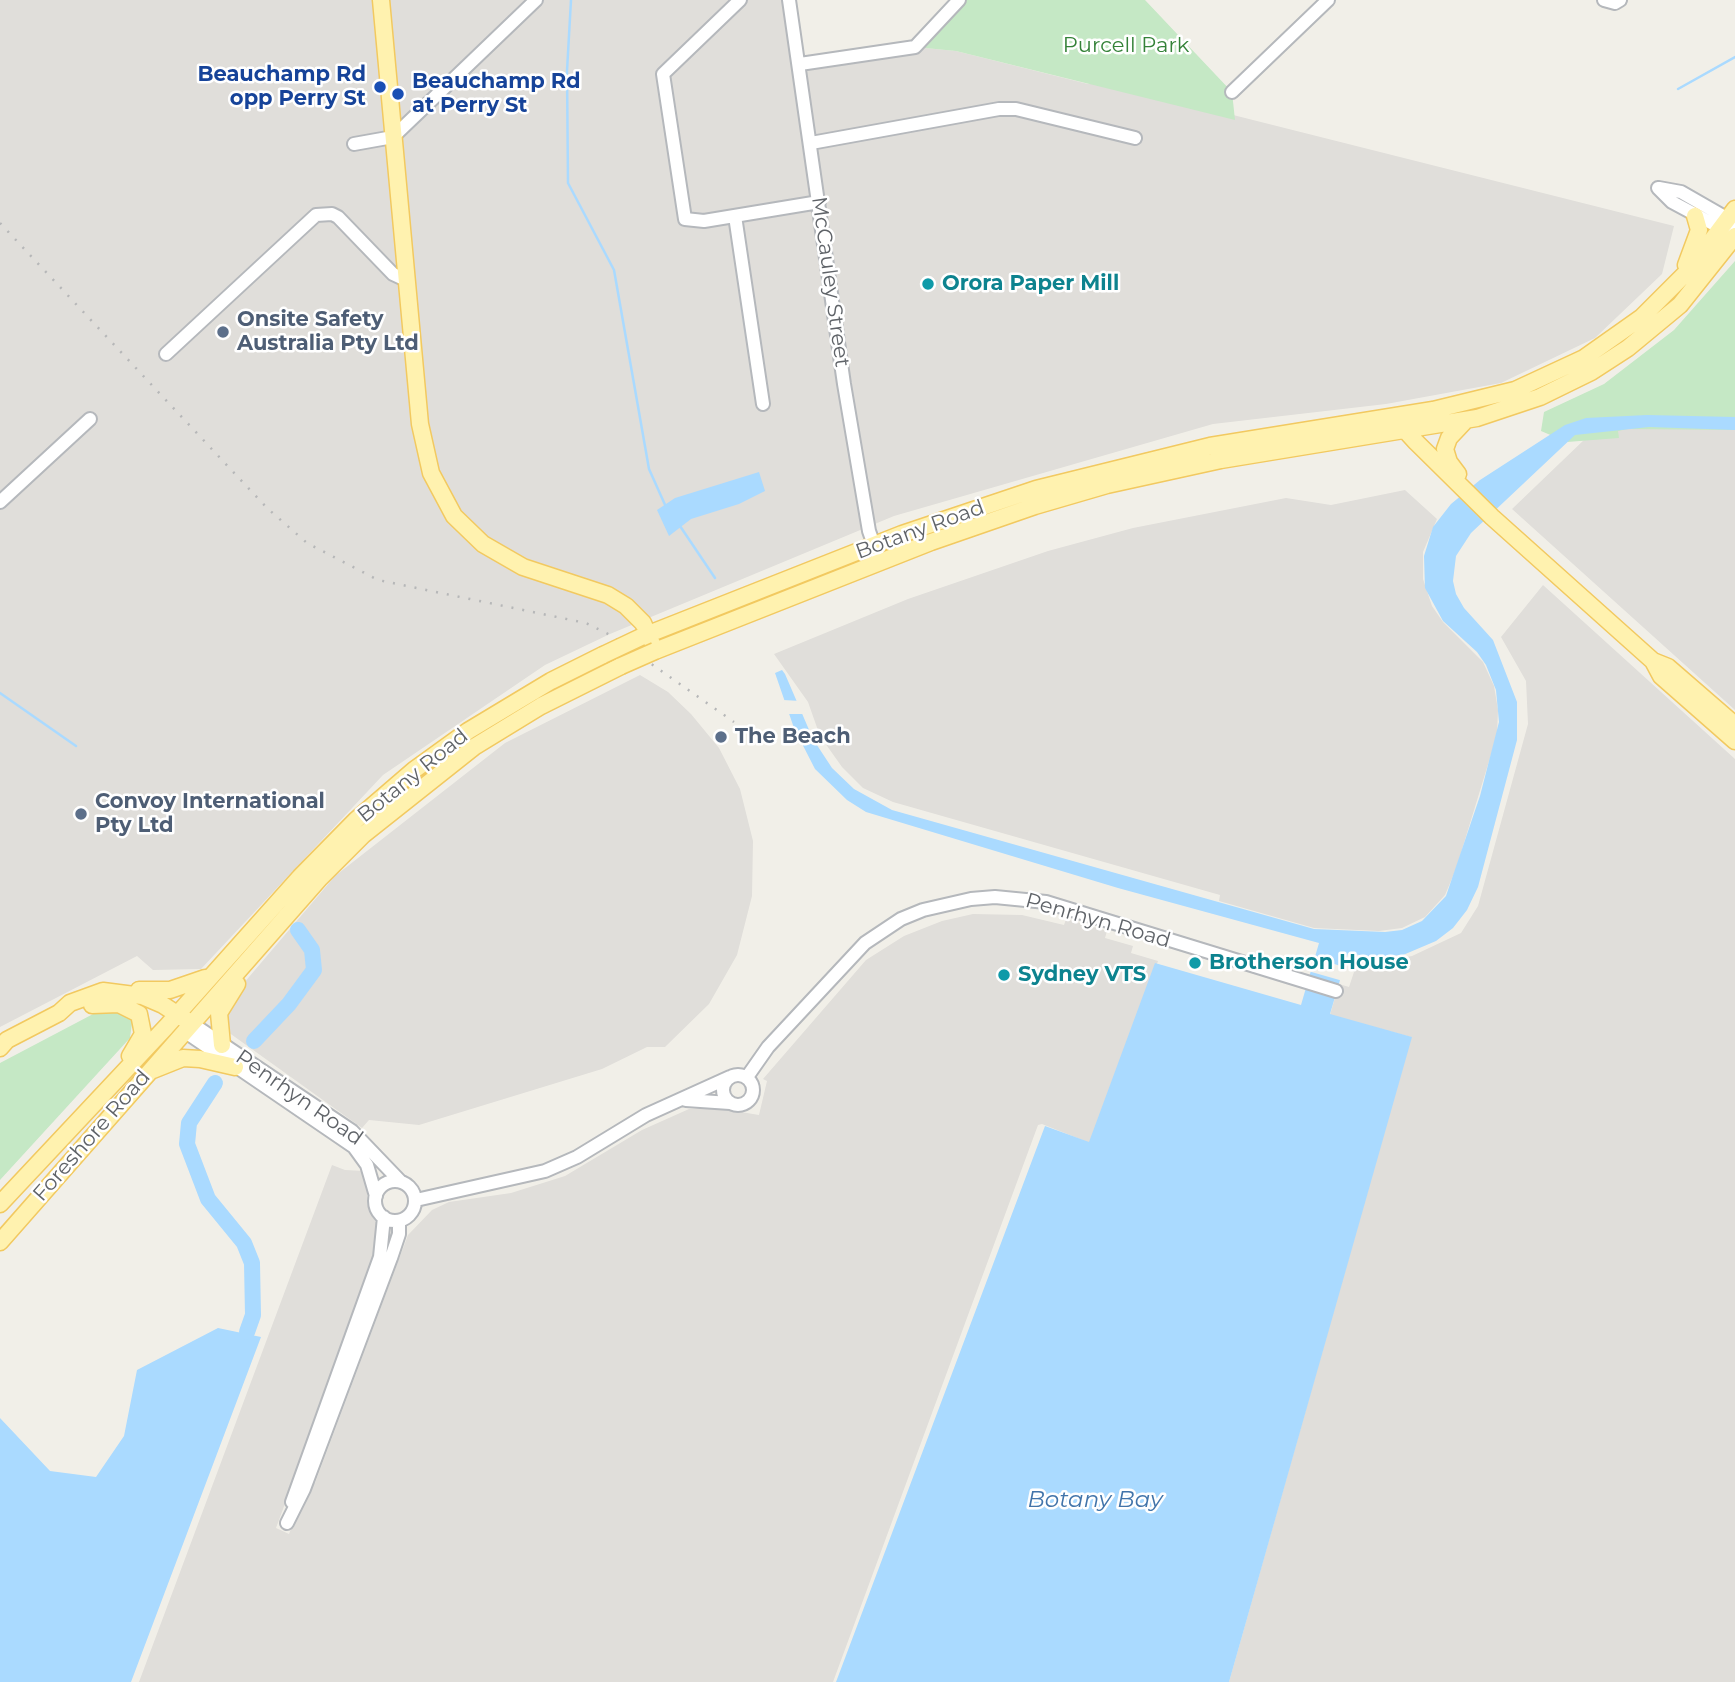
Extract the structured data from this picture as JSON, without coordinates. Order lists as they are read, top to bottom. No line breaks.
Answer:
{"streets":{"main road":["Botany Road","Foreshore Road"],"street":["McCauley Street","Penrhyn Road"]},"crossings":[["McCauley Street","Botany Road"],["Botany Road","Penrhyn Road"],["Botany Road","Foreshore Road"],["Penrhyn Road","Foreshore Road"]],"water":["Botany Bay"],"parks":["Purcell Park"],"places":["Beauchamp Rd opp Perry St","Beauchamp Rd at Perry St","Orora Paper Mill","Onsite Safety Australia Pty Ltd","The Beach","Convoy International Pty Ltd","Brotherson House","Sydney VTS"]}
